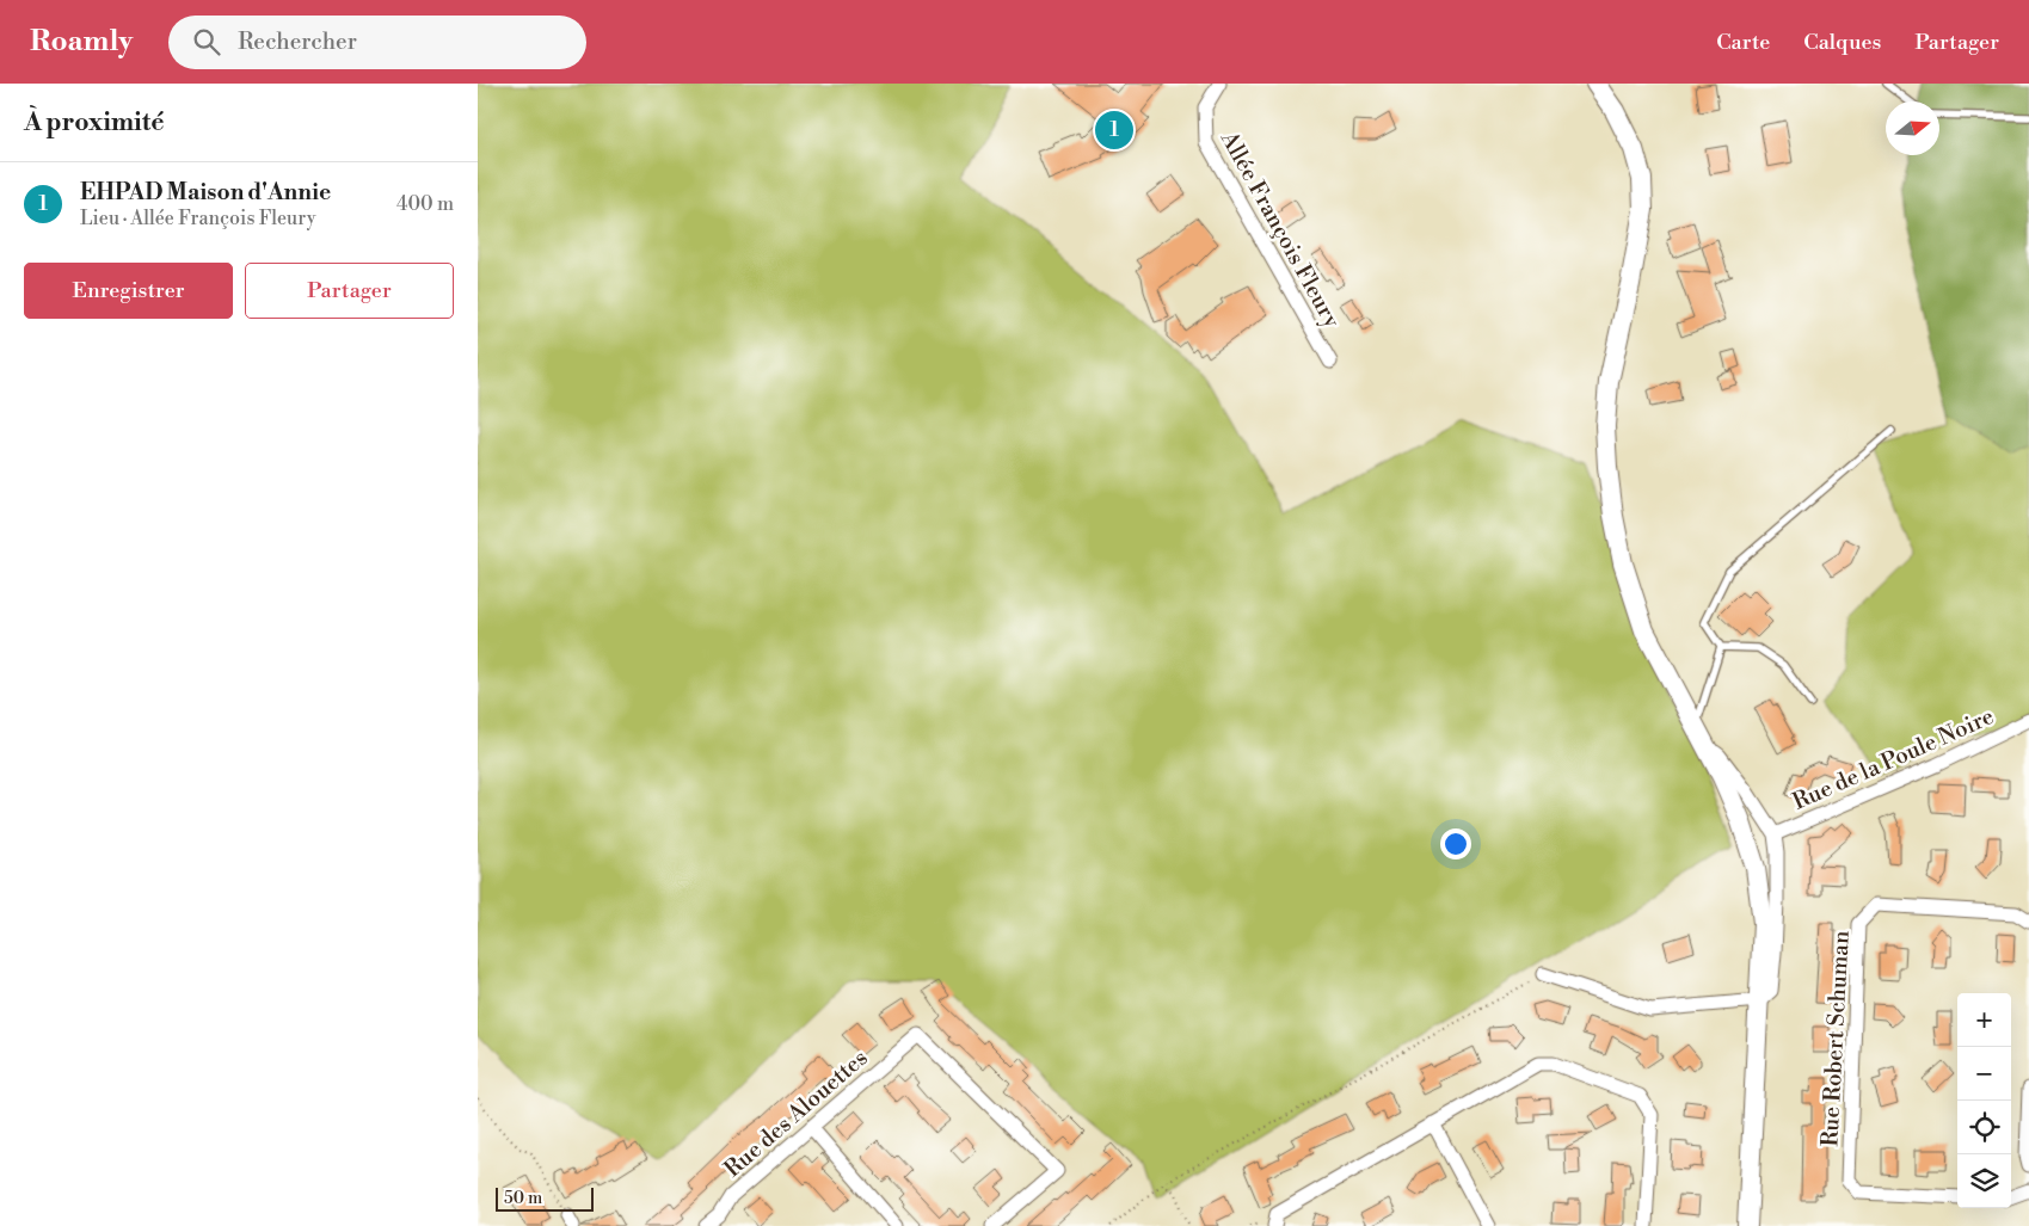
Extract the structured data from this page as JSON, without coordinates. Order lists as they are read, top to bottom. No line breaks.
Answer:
{"streets":{"street":["Allée François Fleury","Rue de la Poule Noire","Rue Robert Schuman","Rue des Alouettes"]},"scale_bar":"50 m","north":"right","page":{"header":"Roamly","search":"Rechercher","nav":["Carte","Calques","Partager"],"heading":"À proximité","pins":"1","list":[{"mark":"1","name":"EHPAD Maison d'Annie","note":"Lieu · Allée François Fleury","value":"400 m"}],"buttons":["Enregistrer","Partager"],"map_buttons":["+","−"],"scale":"50 m"}}
